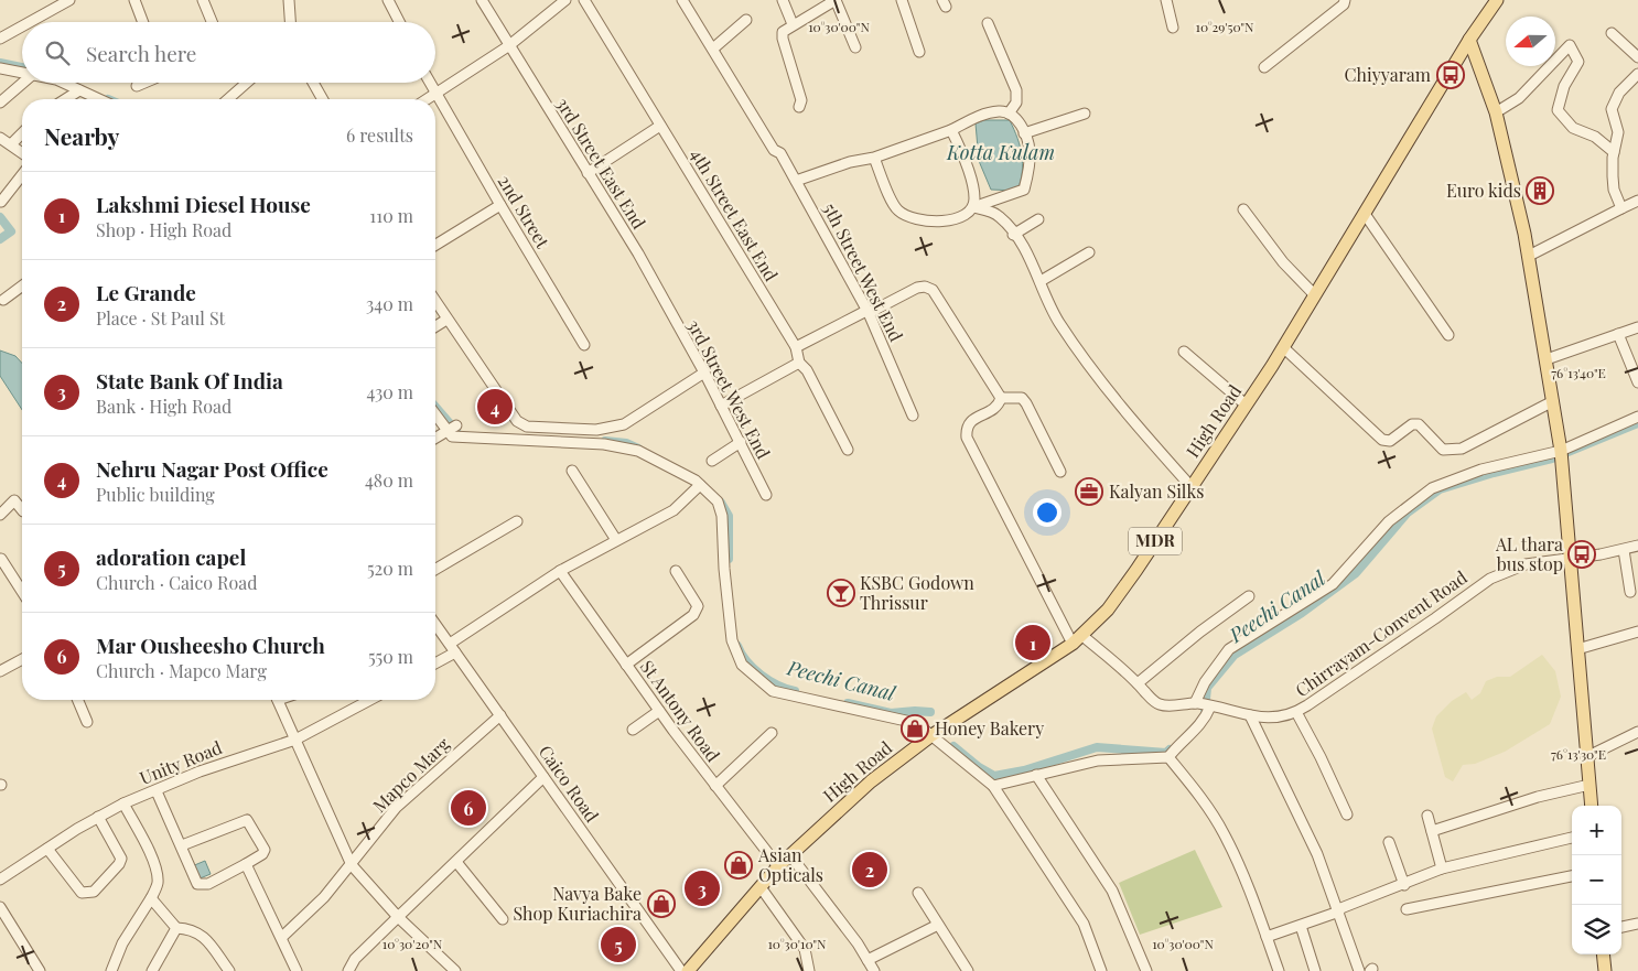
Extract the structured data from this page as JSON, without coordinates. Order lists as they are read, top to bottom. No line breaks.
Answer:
{"streets":{"main road":["High Road","MDR"],"street":["3rd Street East End","2nd Street","4th Street East End","5th Street West End","3rd Street West End","Chirrayam-Convent Road","St Antony Road","Unity Road","Mapco Marg","Caico Road"]},"crossings":[["3rd Street East End","3rd Street West End"],["High Road","Chirrayam-Convent Road"],["High Road","St Antony Road"],["Mapco Marg","Caico Road"]],"water":["Kotta Kulam","Peechi Canal"],"places":{"bus stop":["Chiyyaram","AL thara bus stop"],"building":["Euro kids"],"office":["Kalyan Silks"],"bar":["KSBC Godown Thrissur"],"shop":["Honey Bakery","Asian Opticals","Navya Bake Shop Kuriachira"]},"north":"left","page":{"search":"Search here","heading":["Nearby","6 results"],"list":[{"mark":"1","name":"Lakshmi Diesel House","note":"Shop · High Road","value":"110 m"},{"mark":"2","name":"Le Grande","note":"Place · St Paul St","value":"340 m"},{"mark":"3","name":"State Bank Of India","note":"Bank · High Road","value":"430 m"},{"mark":"4","name":"Nehru Nagar Post Office","note":"Public building","value":"480 m"},{"mark":"5","name":"adoration capel","note":"Church · Caico Road","value":"520 m"},{"mark":"6","name":"Mar Ousheesho Church","note":"Church · Mapco Marg","value":"550 m"}],"pins":["4","1","6","2","3","5"],"map_buttons":["+","−"]},"coordinates":["10°30'00\"N","10°29'50\"N","76°13'40\"E","76°13'30\"E","10°30'20\"N","10°30'10\"N"]}
